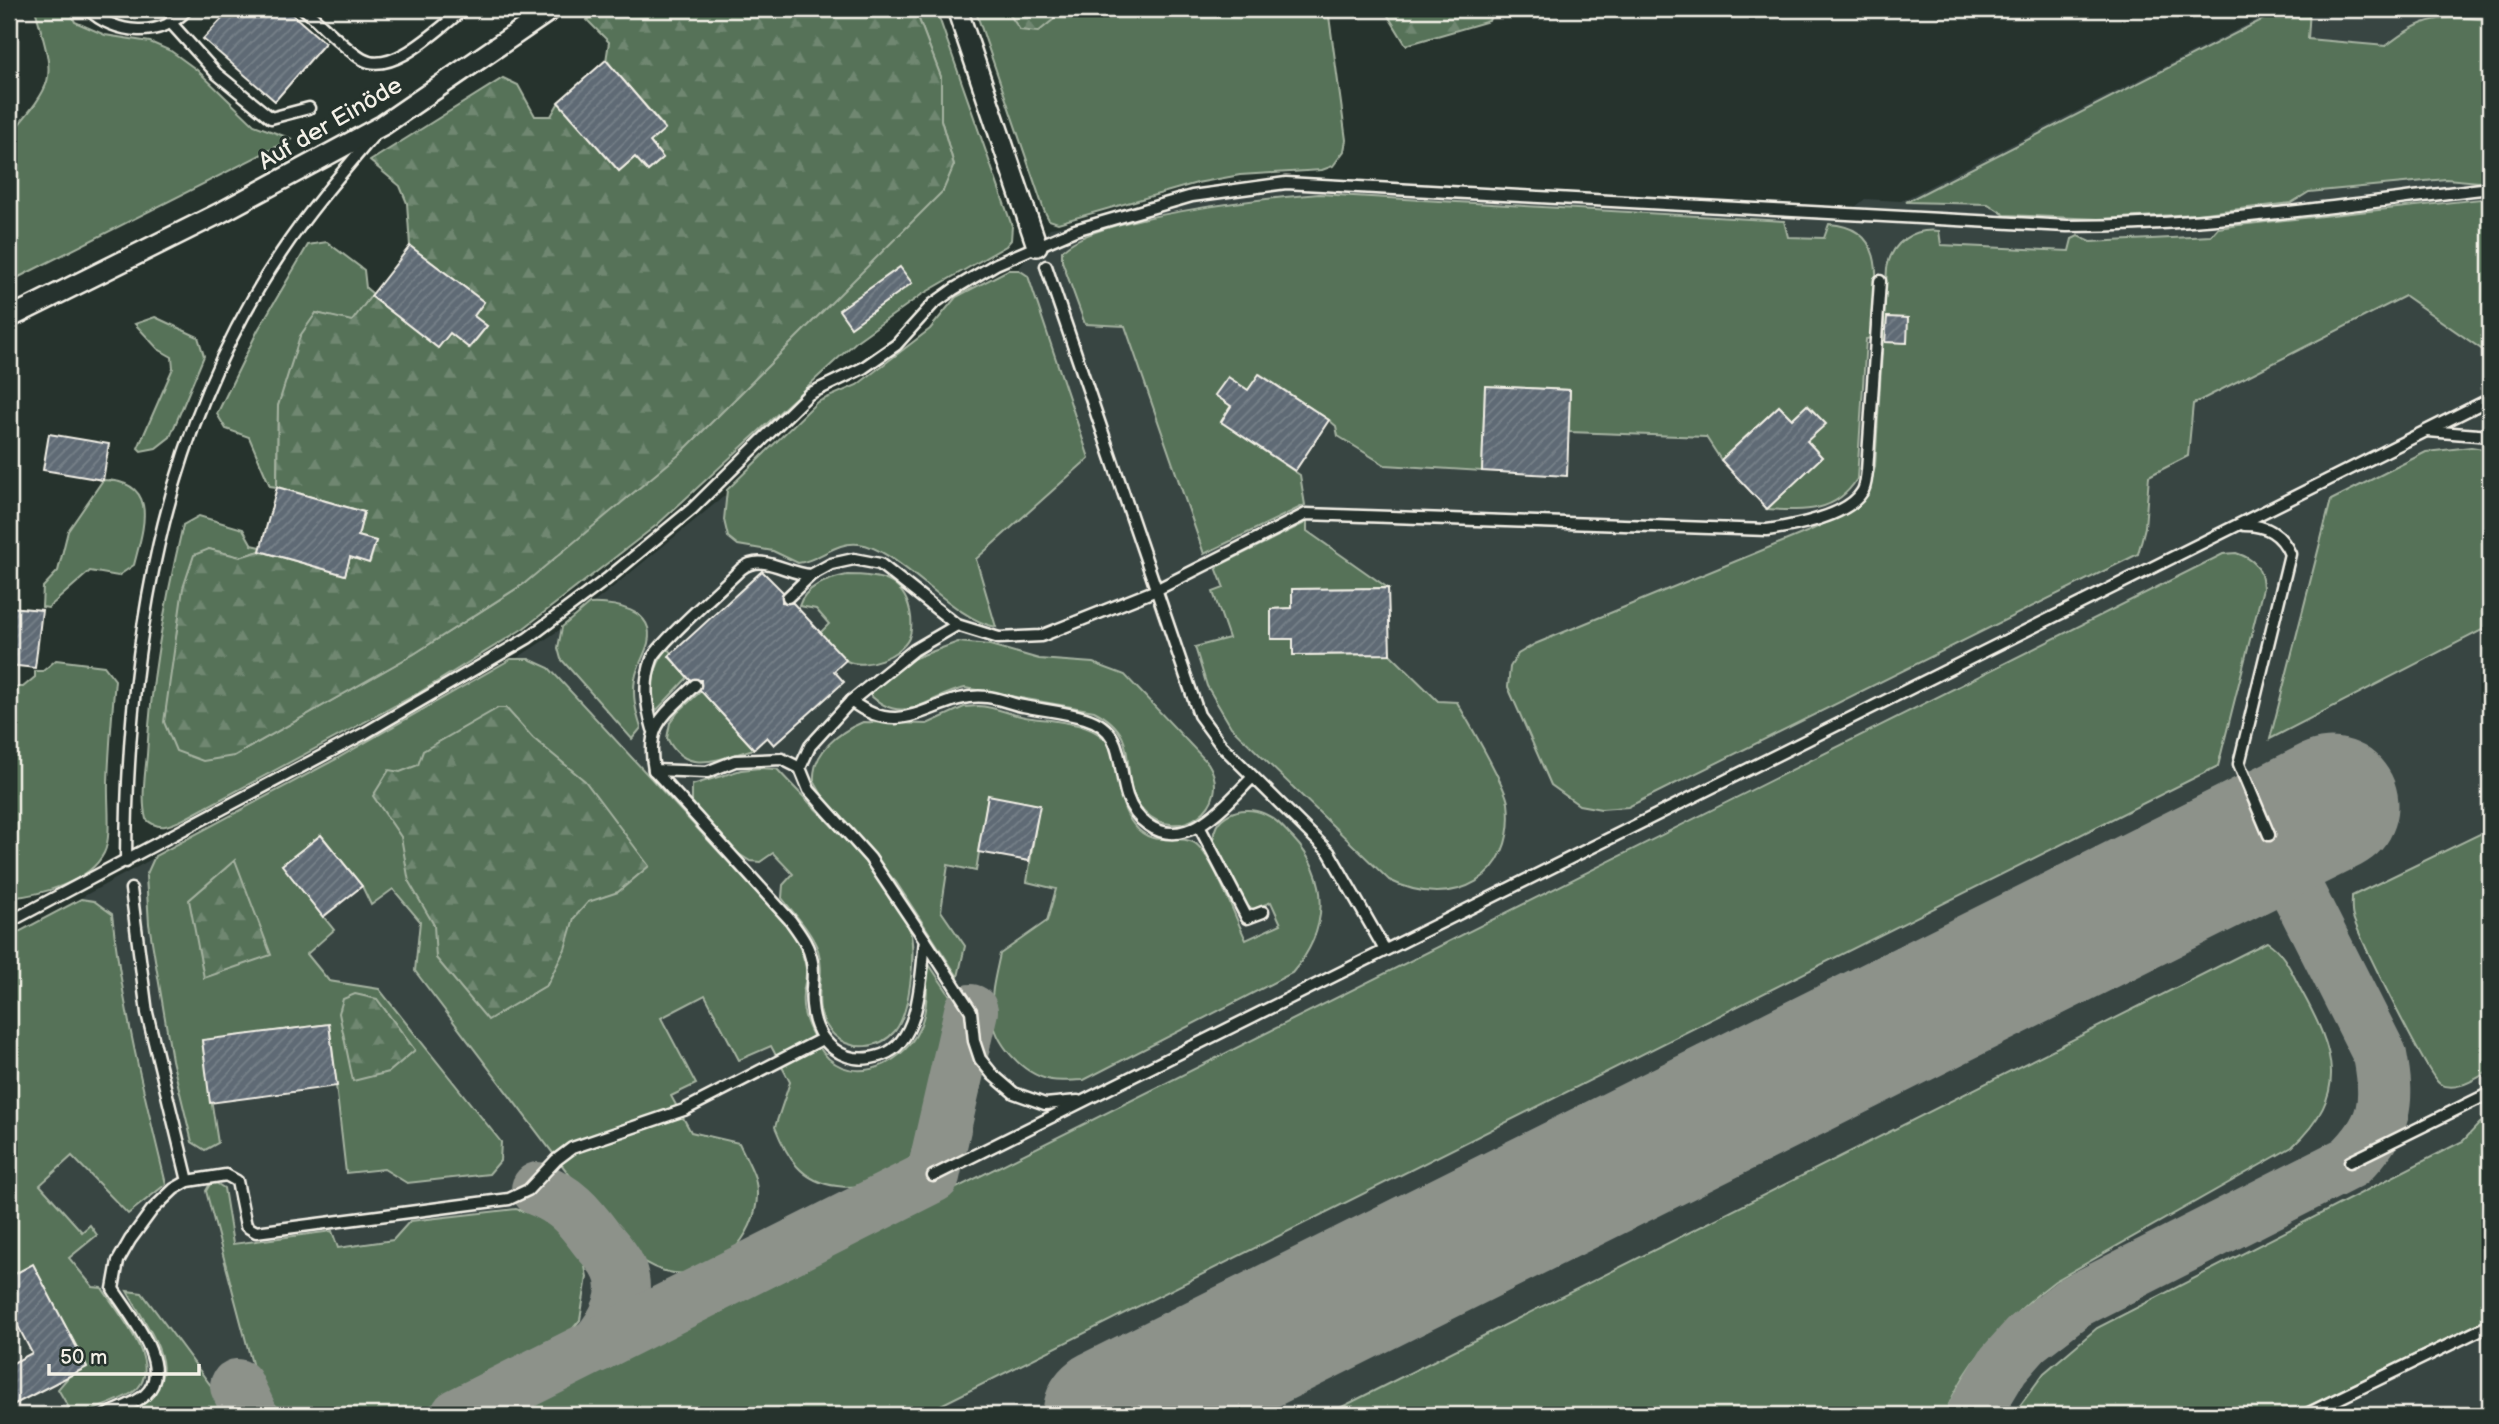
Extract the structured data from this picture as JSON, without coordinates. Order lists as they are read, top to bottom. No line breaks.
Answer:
{"streets":{"street":["Auf der Einöde"]},"scale_bar":"50 m"}
